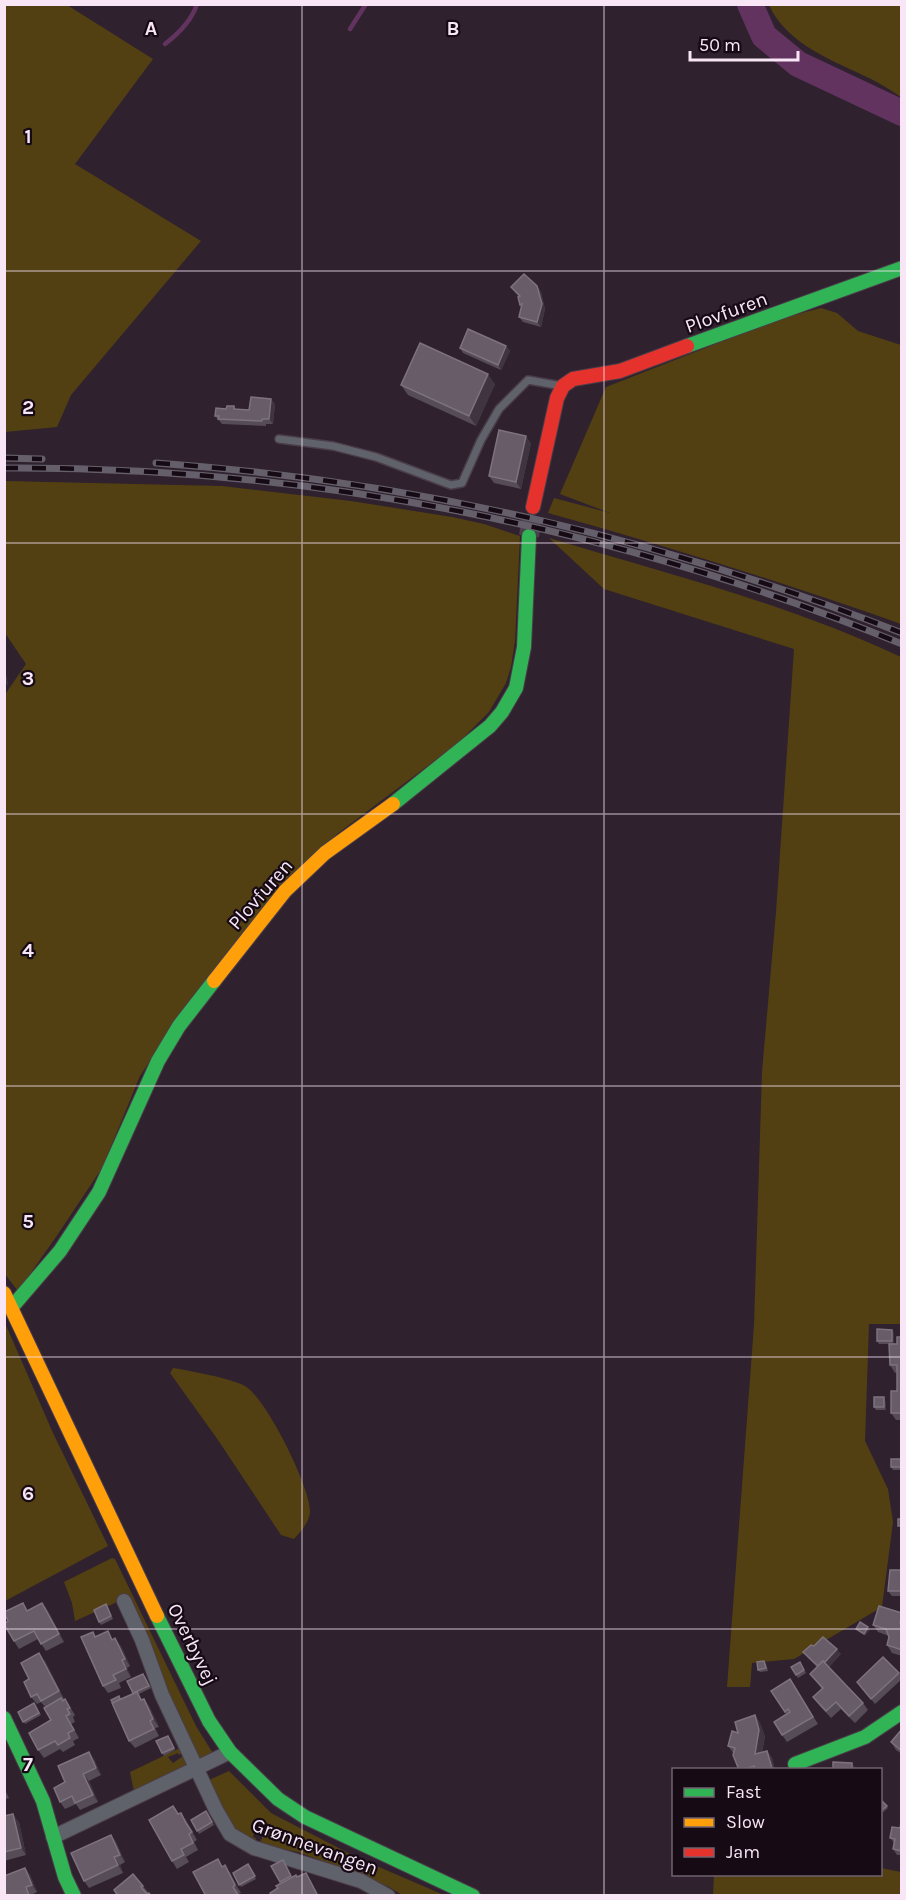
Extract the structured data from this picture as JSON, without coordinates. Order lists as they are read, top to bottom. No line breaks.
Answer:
{"streets":{"street":["Plovfuren","Overbyvej","Grønnevangen"]},"crossings":[["Plovfuren","Overbyvej"]],"legend":["Fast","Slow","Jam"],"scale_bar":"50 m","grid":{"columns":["A","B"],"rows":["1","2","3","4","5","6","7"]}}
